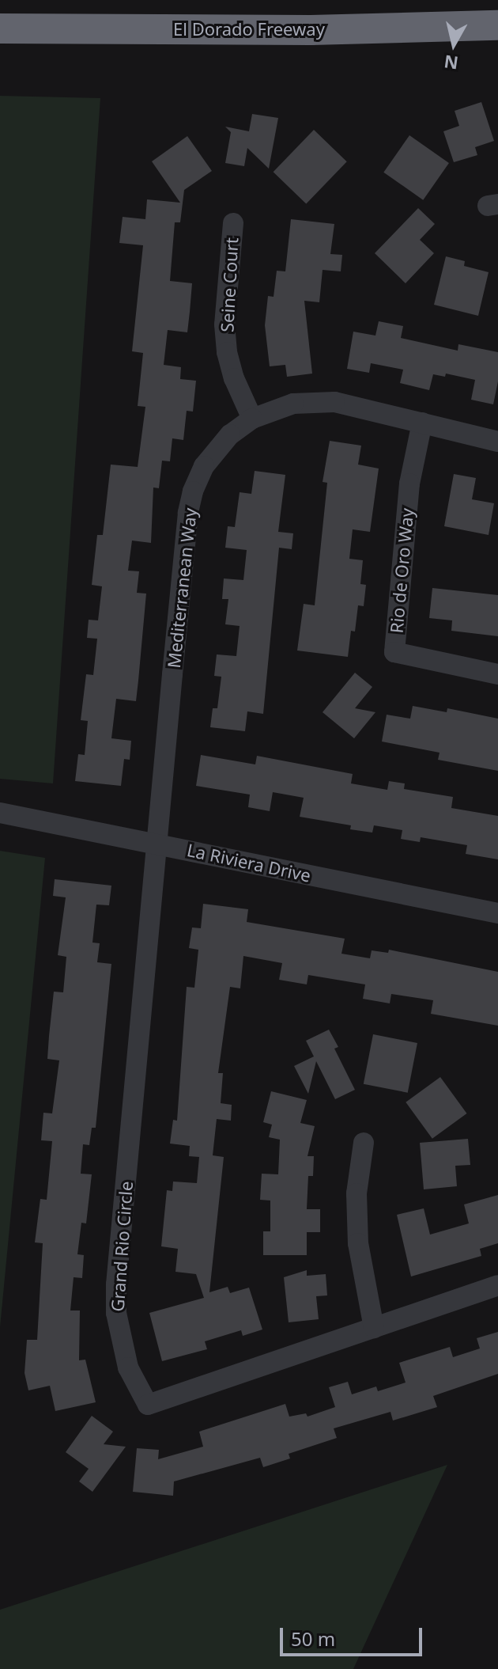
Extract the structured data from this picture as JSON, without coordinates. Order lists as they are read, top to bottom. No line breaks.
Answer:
{"streets":{"highway":["El Dorado Freeway"],"street":["Seine Court","Rio de Oro Way","Mediterranean Way","La Riviera Drive","Grand Rio Circle"]},"crossings":[["Seine Court","Mediterranean Way"],["Rio de Oro Way","Mediterranean Way"],["Mediterranean Way","La Riviera Drive"],["Mediterranean Way","Grand Rio Circle"],["La Riviera Drive","Grand Rio Circle"]],"scale_bar":"50 m","north":"bottom"}
